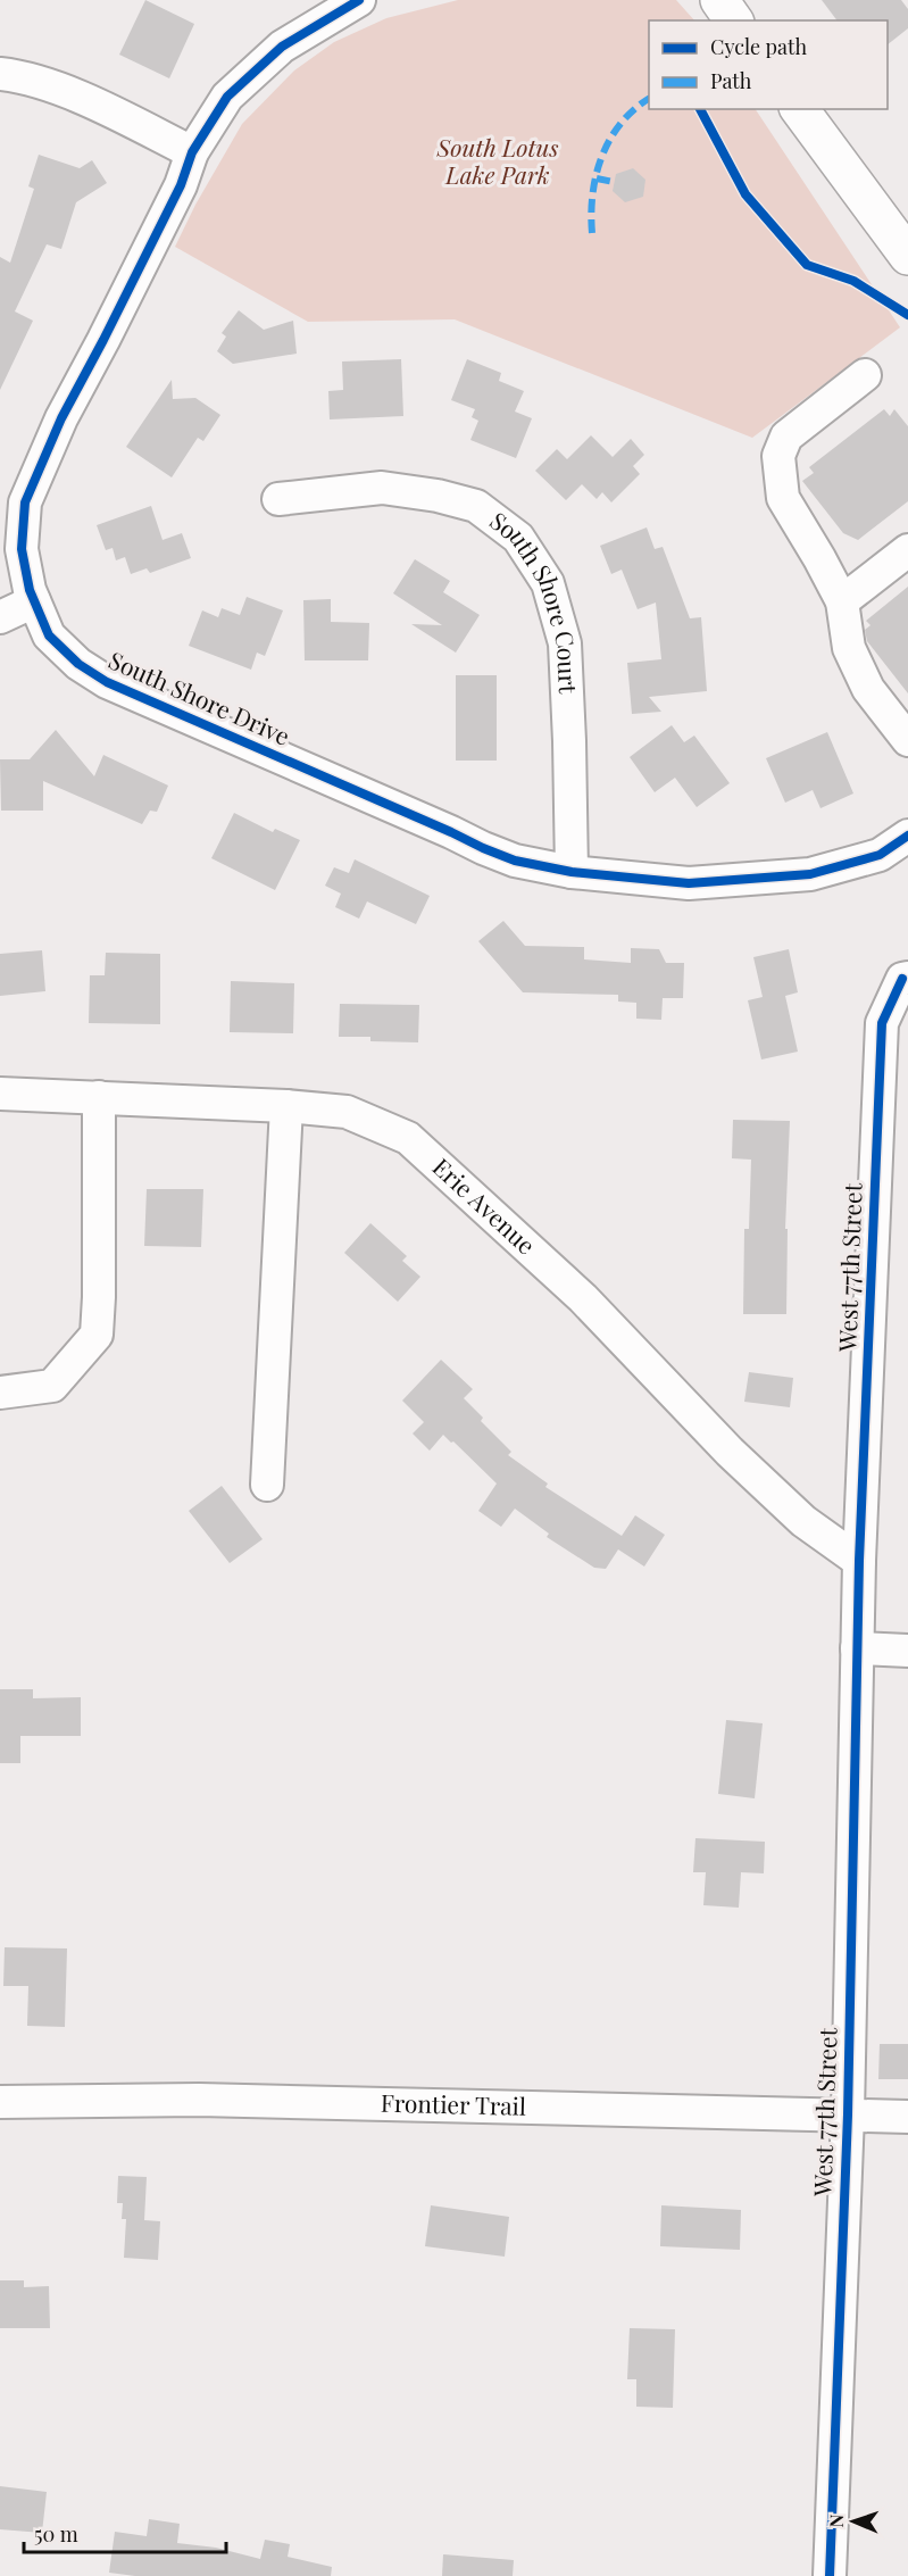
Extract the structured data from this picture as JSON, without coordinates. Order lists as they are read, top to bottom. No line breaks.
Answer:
{"streets":{"street":["South Shore Court","South Shore Drive","Erie Avenue","West 77th Street","Frontier Trail"]},"crossings":[["South Shore Court","South Shore Drive"],["Erie Avenue","West 77th Street"],["West 77th Street","Frontier Trail"]],"parks":["South Lotus Lake Park"],"legend":["Cycle path","Path"],"scale_bar":"50 m","north":"left"}
